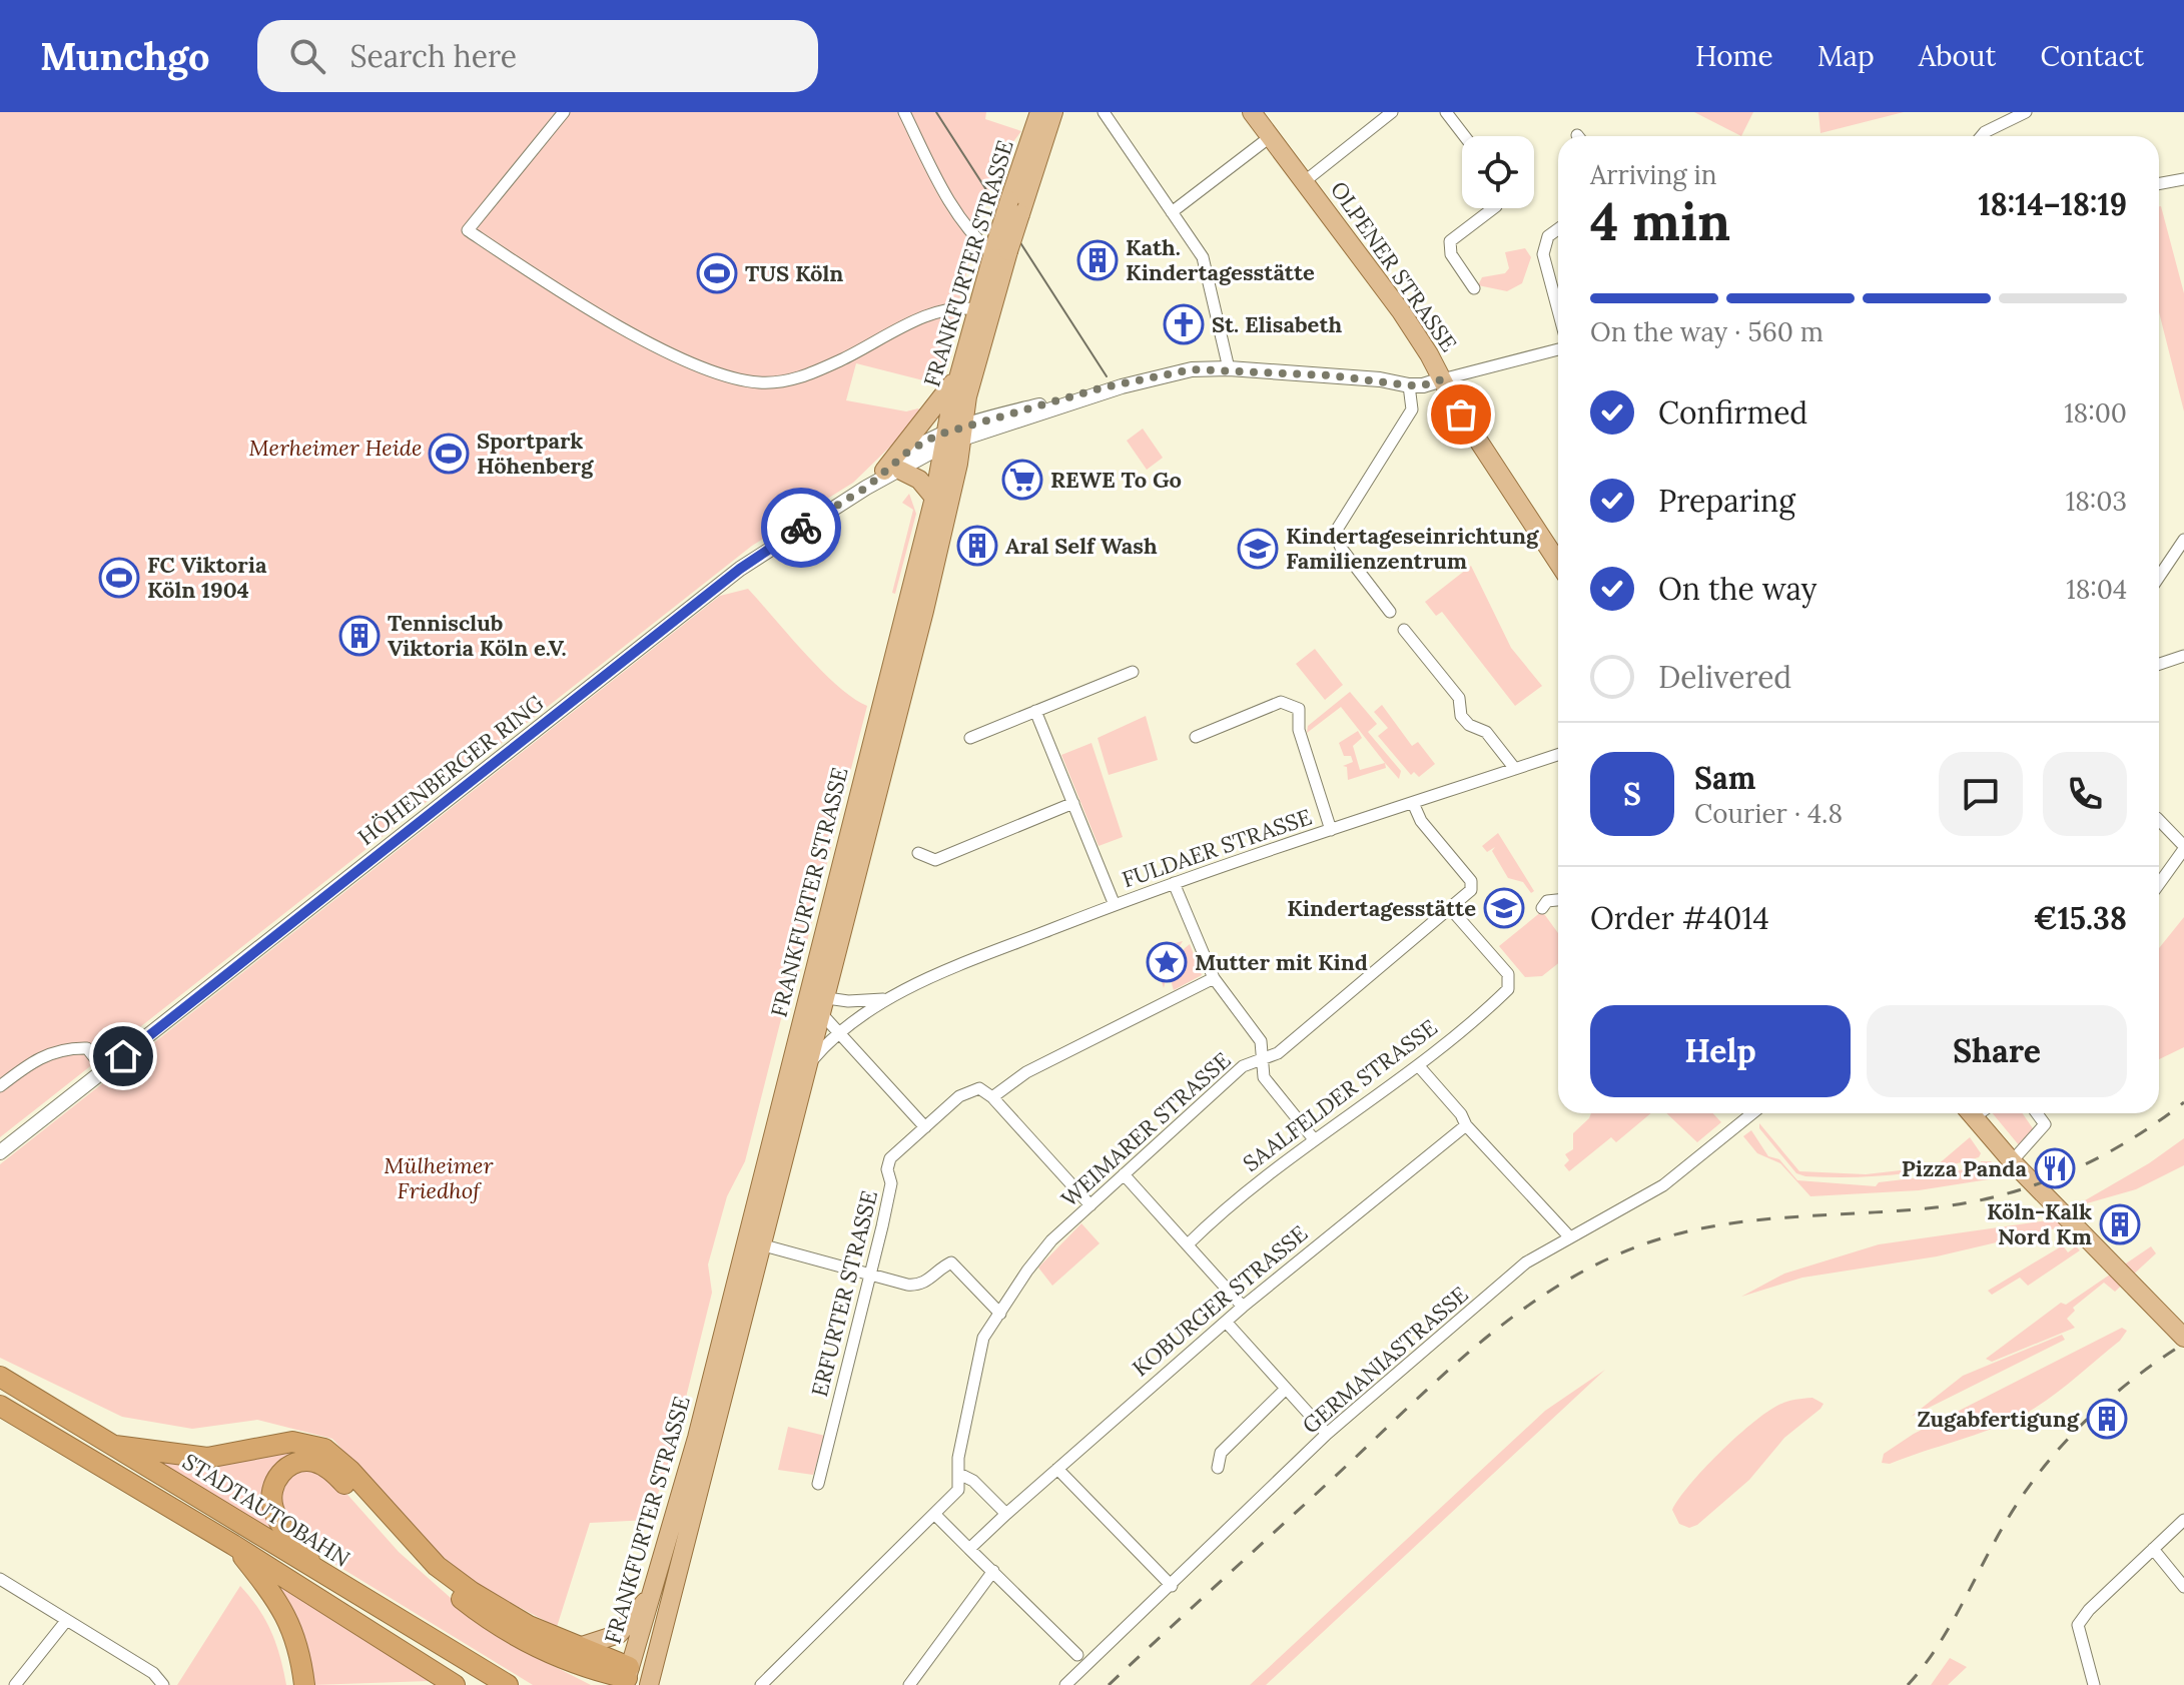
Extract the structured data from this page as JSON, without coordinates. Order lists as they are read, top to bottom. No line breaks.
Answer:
{"streets":{"highway":["STADTAUTOBAHN"],"main road":["FRANKFURTER STRASSE","OLPENER STRASSE"],"street":["HÖHENBERGER RING","FULDAER STRASSE","SAALFELDER STRASSE","WEIMARER STRASSE","ERFURTER STRASSE","KOBURGER STRASSE","GERMANIASTRASSE"]},"crossings":[["FRANKFURTER STRASSE","HÖHENBERGER RING"],["FRANKFURTER STRASSE","FULDAER STRASSE"],["FULDAER STRASSE","WEIMARER STRASSE"],["SAALFELDER STRASSE","WEIMARER STRASSE"]],"parks":["Merheimer Heide","Mülheimer Friedhof"],"places":{"building":["Kath. Kindertagesstätte","Aral Self Wash","Tennisclub Viktoria Köln e.V.","Köln-Kalk Nord Km","Zugabfertigung"],"sports":["TUS Köln","Sportpark Höhenberg","FC Viktoria Köln 1904"],"church":["St. Elisabeth"],"supermarket":["REWE To Go"],"school or university":["Kindertageseinrichtung Familienzentrum","Kindertagesstätte"],"place":["Mutter mit Kind"],"restaurant":["Pizza Panda"]},"page":{"header":"Munchgo","search":"Search here","nav":["Home","Map","About","Contact"],"heading":["4 min","Arriving in","18:14–18:19"],"panel":["Sam","Courier · 4.8","Order #4014","€15.38"],"bar":"On the way · 560 m","list":[["Confirmed","18:00"],["Preparing","18:03"],["On the way","18:04"],"Delivered"],"round":"S","buttons":["Help","Share"]}}
